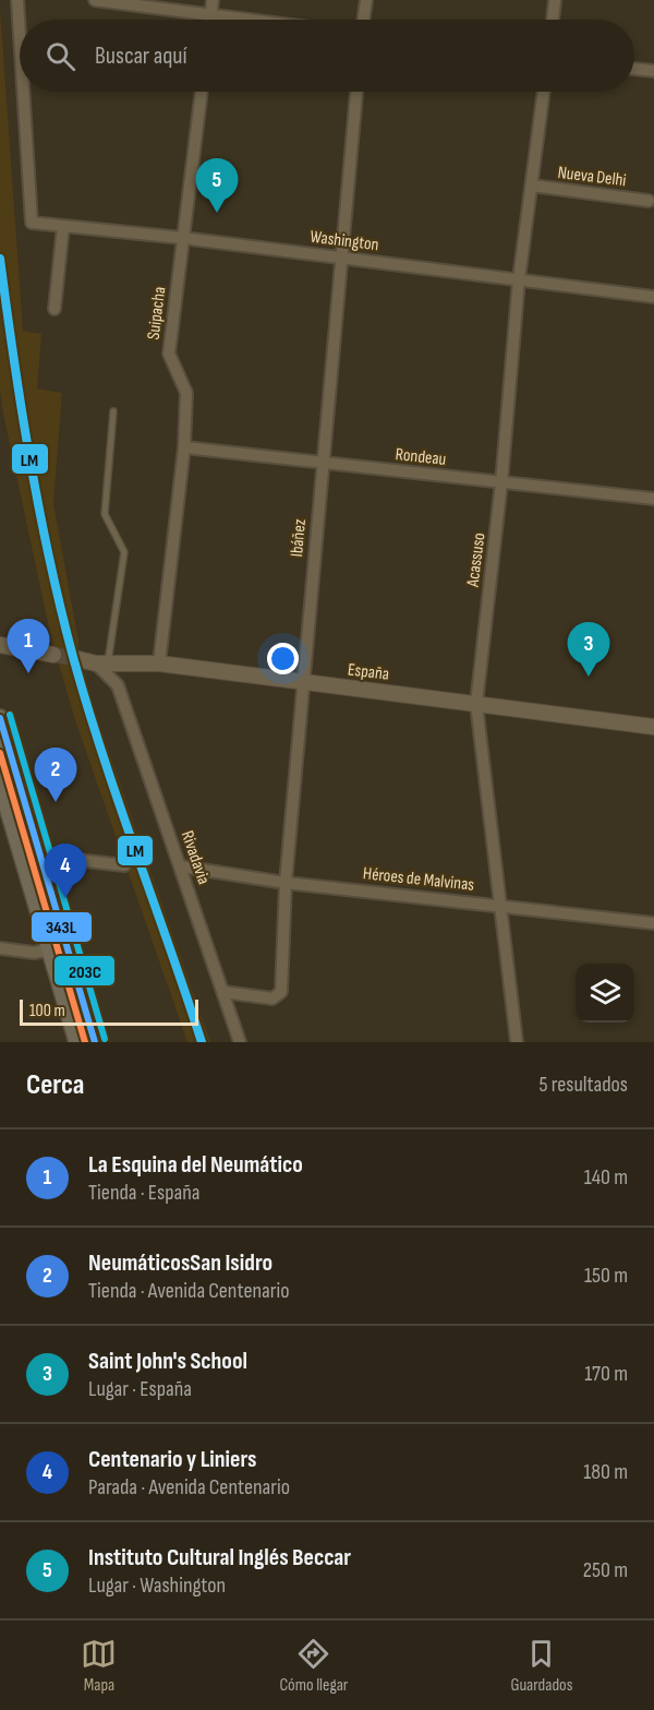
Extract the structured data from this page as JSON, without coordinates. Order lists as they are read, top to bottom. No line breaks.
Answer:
{"streets":{"street":["Nueva Delhi","Washington","Suipacha","Rondeau","Ibáñez","Acassuso","España","Rivadavia","Héroes de Malvinas"]},"crossings":[["Nueva Delhi","Acassuso"],["Washington","Suipacha"],["Washington","Ibáñez"],["Washington","Acassuso"],["Suipacha","Rondeau"],["Suipacha","España"],["Rondeau","Ibáñez"],["Rondeau","Acassuso"],["Ibáñez","España"],["Ibáñez","Rivadavia"],["Ibáñez","Héroes de Malvinas"],["Acassuso","España"],["Acassuso","Héroes de Malvinas"],["España","Rivadavia"],["Rivadavia","Héroes de Malvinas"]],"lines":["transit line LM","transit line 203C","transit line 343L"],"scale_bar":"100 m","page":{"search":"Buscar aquí","pins":["5","1","3","2","4"],"scale":"100 m","heading":["Cerca","5 resultados"],"list":[{"mark":"1","name":"La Esquina del Neumático","note":"Tienda · España","value":"140 m"},{"mark":"2","name":"NeumáticosSan Isidro","note":"Tienda · Avenida Centenario","value":"150 m"},{"mark":"3","name":"Saint John's School","note":"Lugar · España","value":"170 m"},{"mark":"4","name":"Centenario y Liniers","note":"Parada · Avenida Centenario","value":"180 m"},{"mark":"5","name":"Instituto Cultural Inglés Beccar","note":"Lugar · Washington","value":"250 m"}],"nav":["Mapa","Cómo llegar","Guardados"]}}
